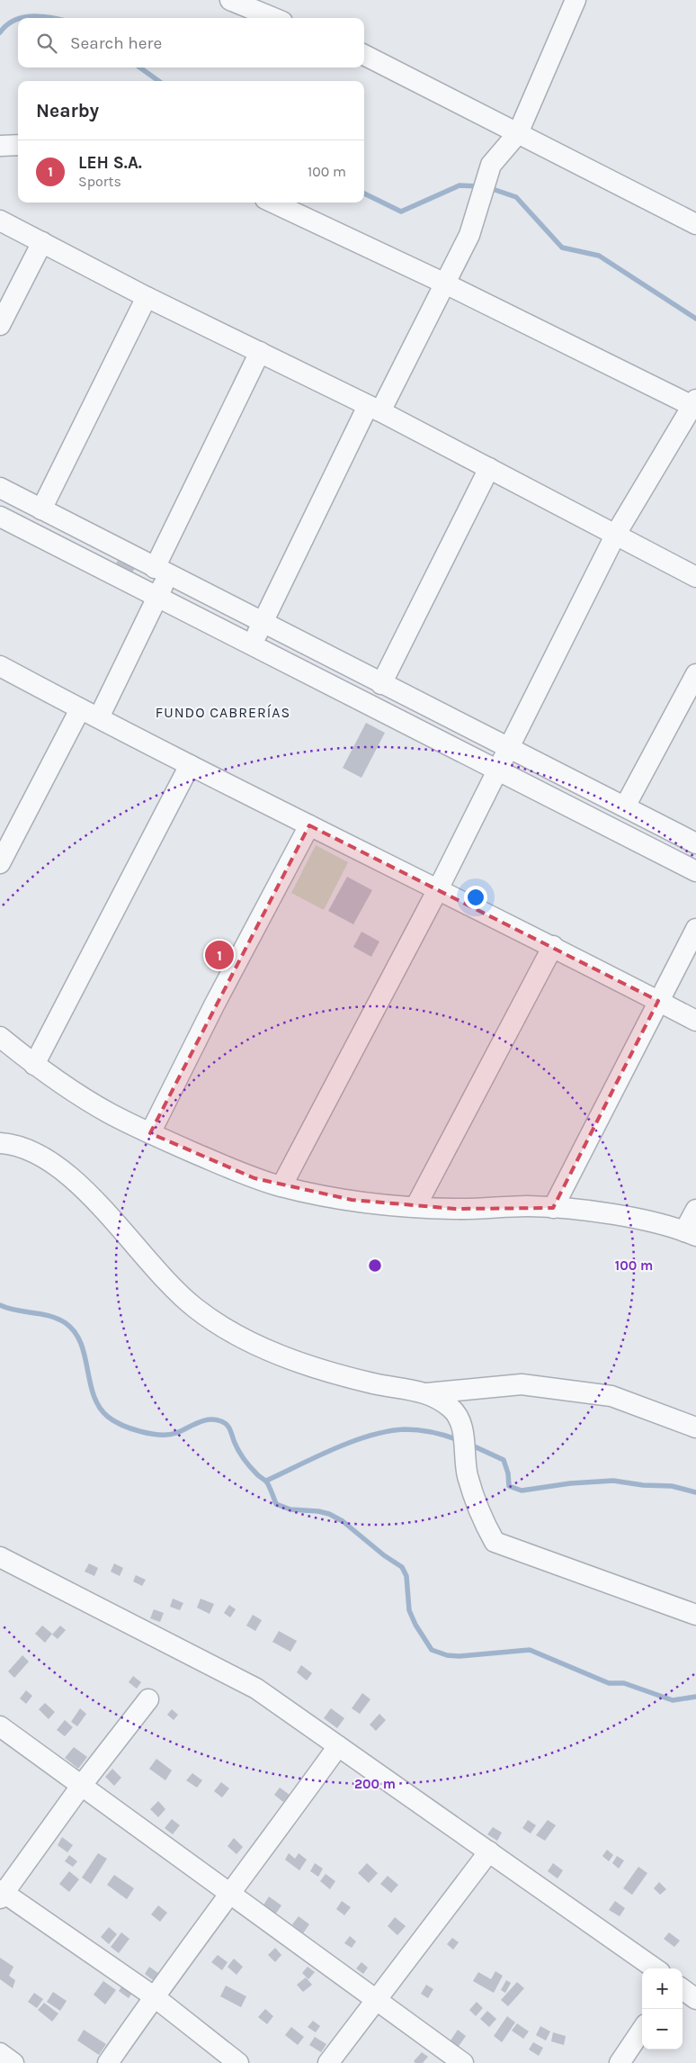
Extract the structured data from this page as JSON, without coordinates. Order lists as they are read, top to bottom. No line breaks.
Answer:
{"districts":["FUNDO CABRERÍAS"],"page":{"search":"Search here","heading":"Nearby","list":[{"mark":"1","name":"LEH S.A.","note":"Sports","value":"100 m"}],"pins":"1","map_buttons":["+","−"]},"rings":["100 m","200 m"]}
